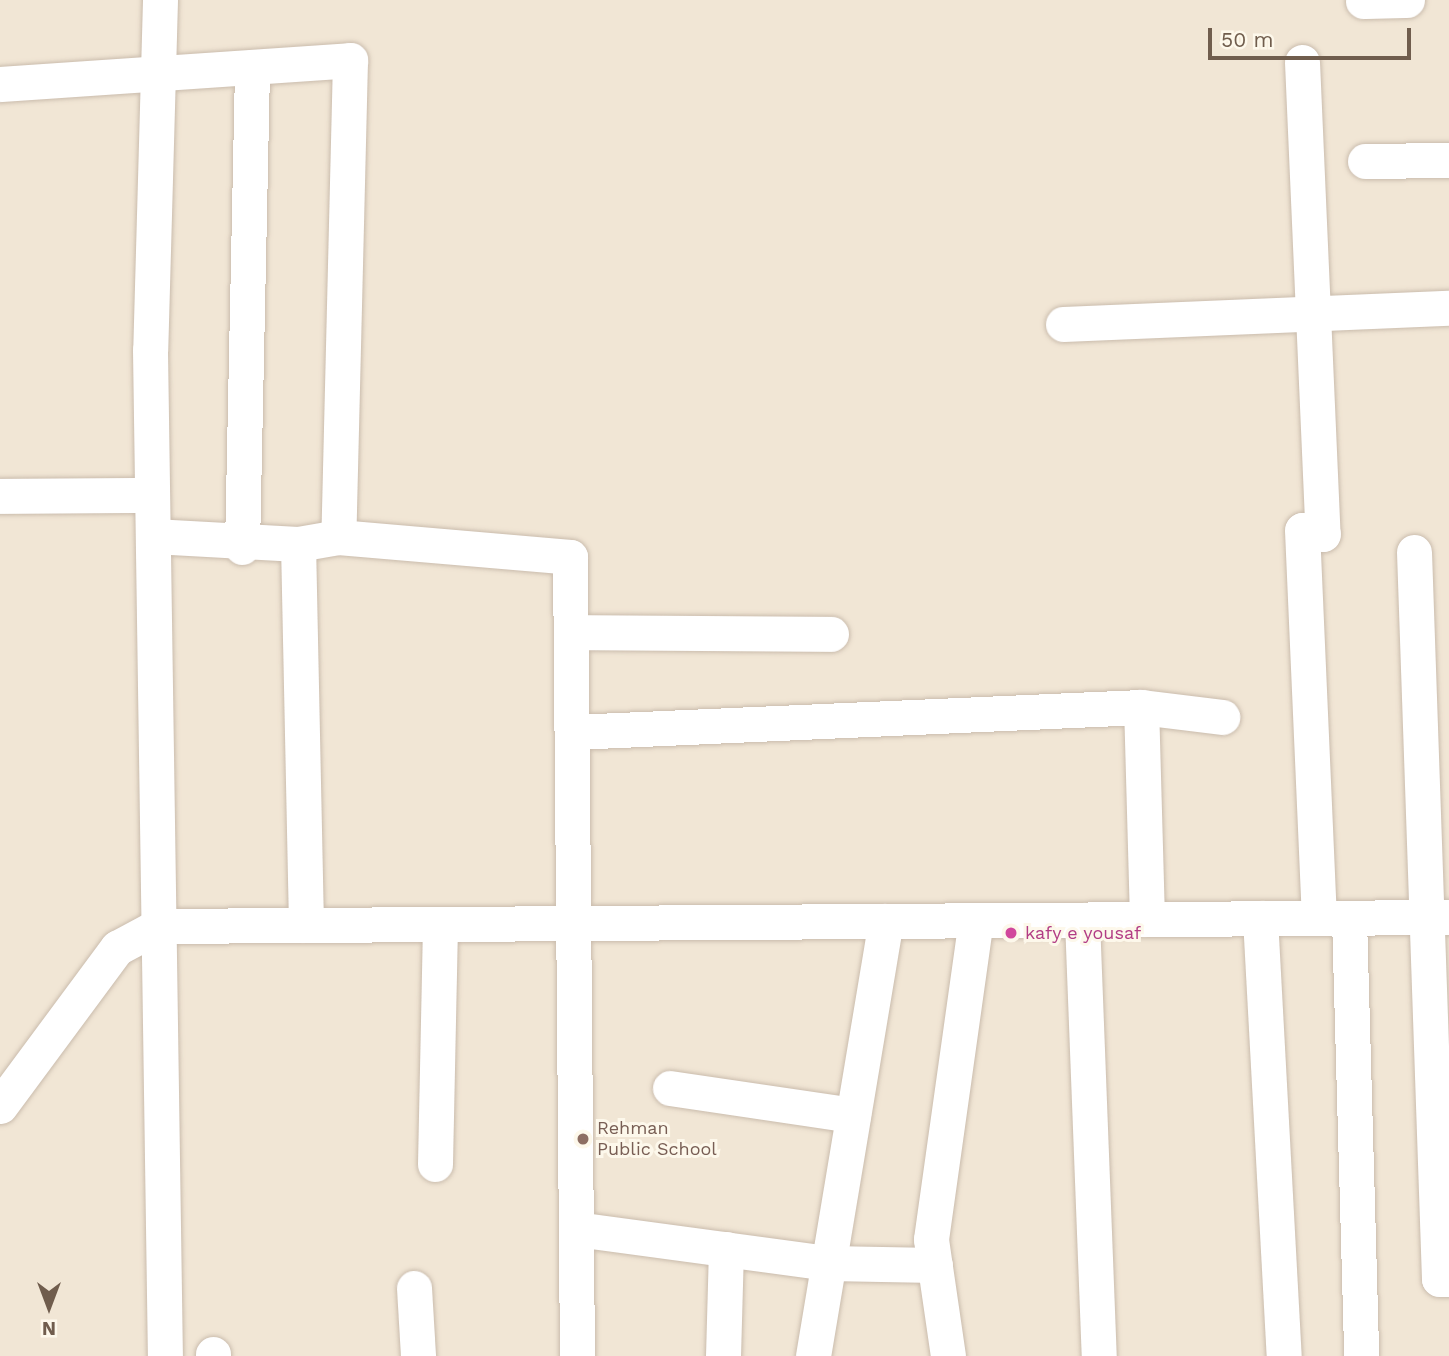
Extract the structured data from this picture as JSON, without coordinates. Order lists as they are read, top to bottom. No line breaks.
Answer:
{"places":["kafy e yousaf","Rehman Public School"],"scale_bar":"50 m","north":"bottom"}
